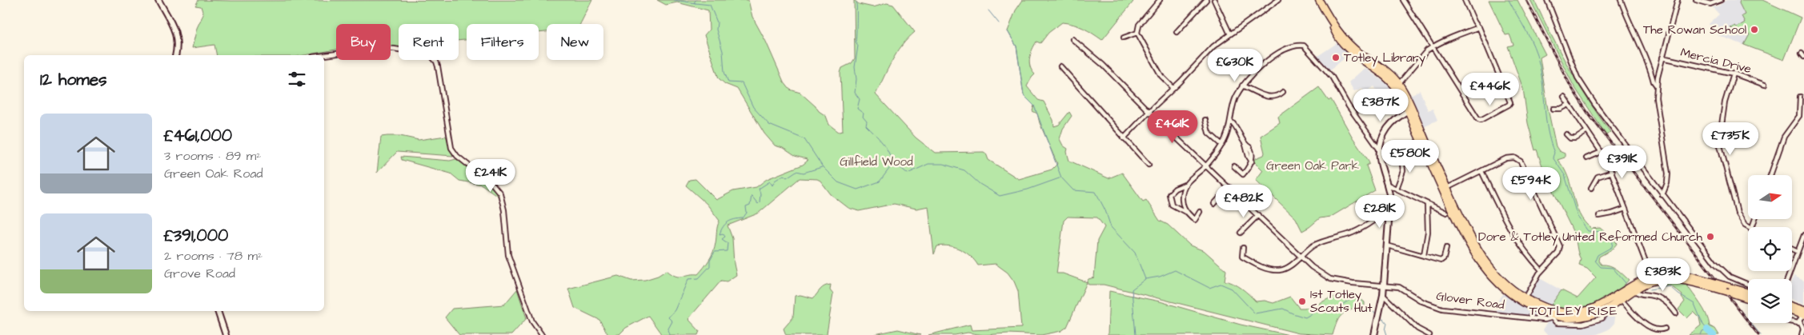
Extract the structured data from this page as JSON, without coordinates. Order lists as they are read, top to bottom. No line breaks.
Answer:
{"streets":{"street":["Mercia Drive","Glover Road"]},"districts":["TOTLEY RISE"],"parks":["Gillfield Wood","Green Oak Park"],"places":["The Rowan School","Totley Library","Dore & Totley United Reformed Church","1st Totley Scouts Hut"],"north":"right","page":{"chip":["Buy","Rent","Filters","New"],"price":["£630K","£446K","£387K","£461K","£735K","£580K","£391K","£241K","£594K","£482K","£281K","£383K"],"heading":"12 homes","list":[{"name":"£461,000","note":"3 rooms · 89 m² · Green Oak Road"},{"name":"£391,000","note":"2 rooms · 78 m² · Grove Road"}]}}
